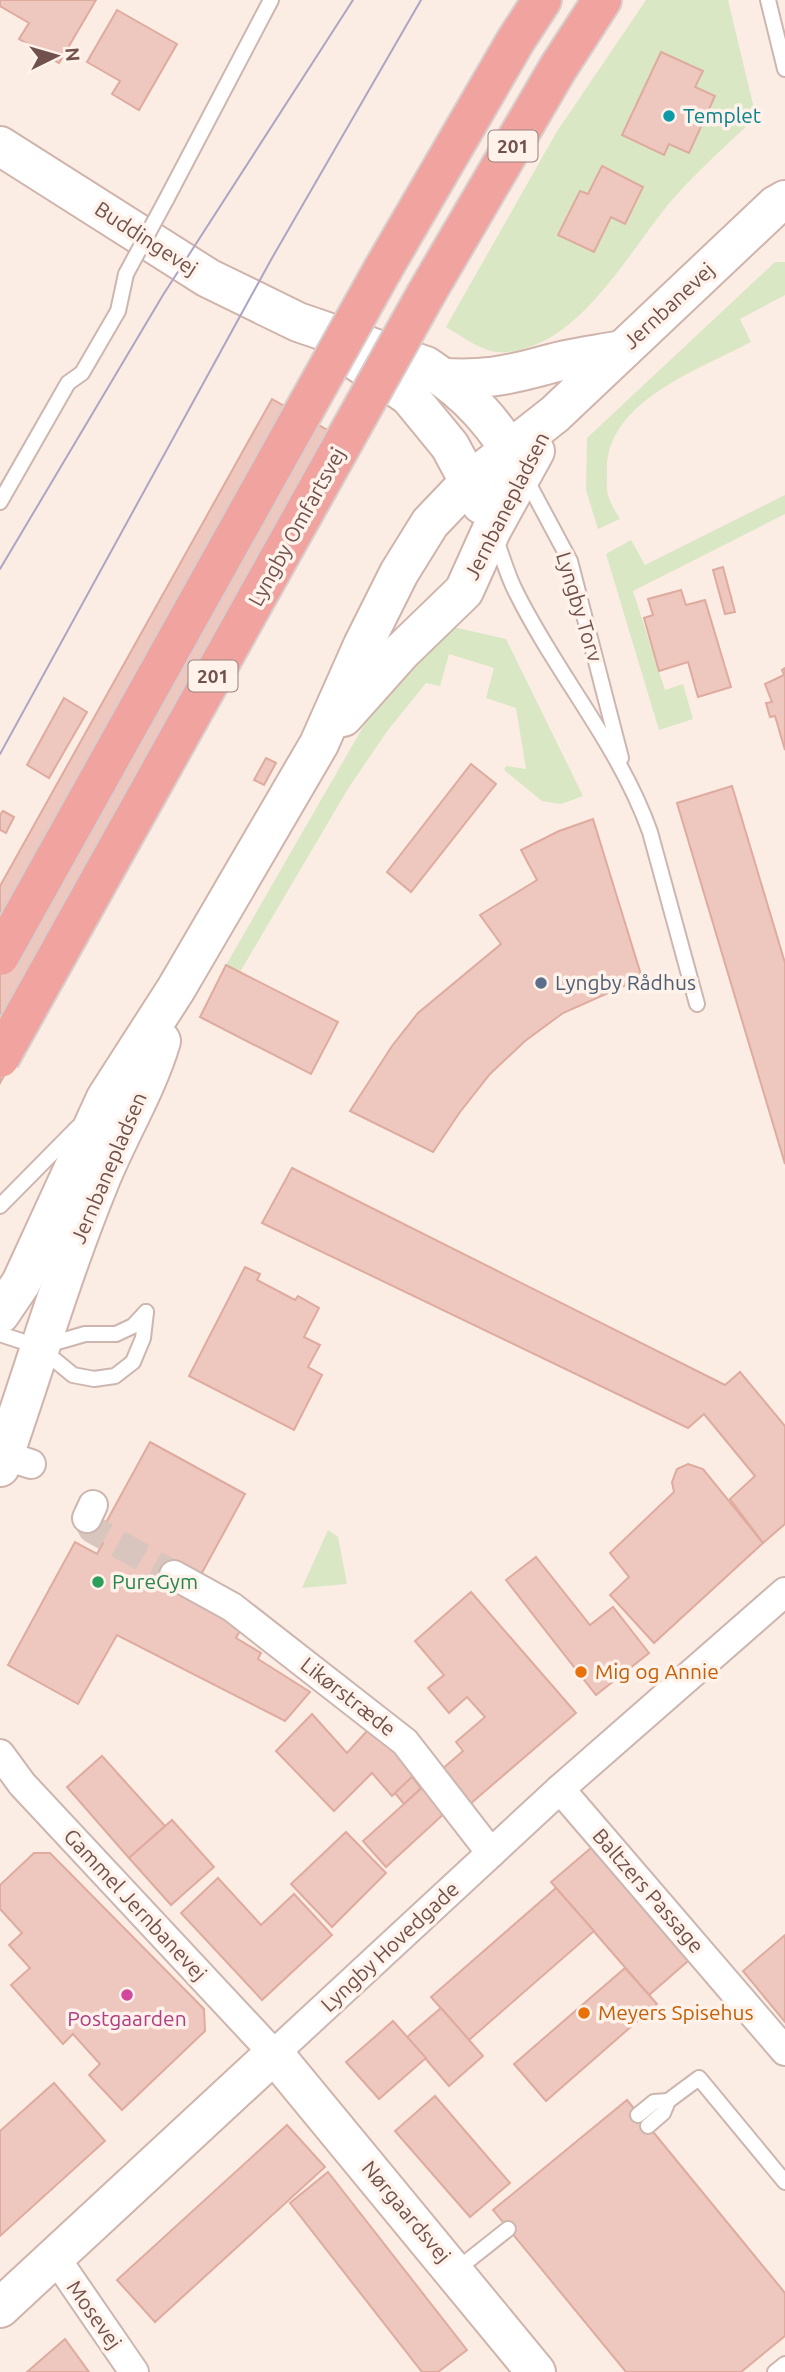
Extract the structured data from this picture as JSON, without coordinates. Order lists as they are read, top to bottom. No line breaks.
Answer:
{"streets":{"highway":["201","Lyngby Omfartsvej"],"street":["Buddingevej","Jernbanevej","Jernbanepladsen","Lyngby Torv","Likørstræde","Baltzers Passage","Gammel Jernbanevej","Lyngby Hovedgade","Nørgaardsvej","Mosevej"]},"crossings":[["Buddingevej","Jernbanepladsen"],["Buddingevej","Lyngby Torv"],["Jernbanevej","Jernbanepladsen"],["Jernbanepladsen","Lyngby Torv"],["Likørstræde","Lyngby Hovedgade"],["Baltzers Passage","Lyngby Hovedgade"],["Gammel Jernbanevej","Lyngby Hovedgade"],["Gammel Jernbanevej","Nørgaardsvej"],["Lyngby Hovedgade","Nørgaardsvej"],["Lyngby Hovedgade","Mosevej"]],"places":["Templet","Lyngby Rådhus","PureGym","Mig og Annie","Postgaarden","Meyers Spisehus"],"north":"right"}
